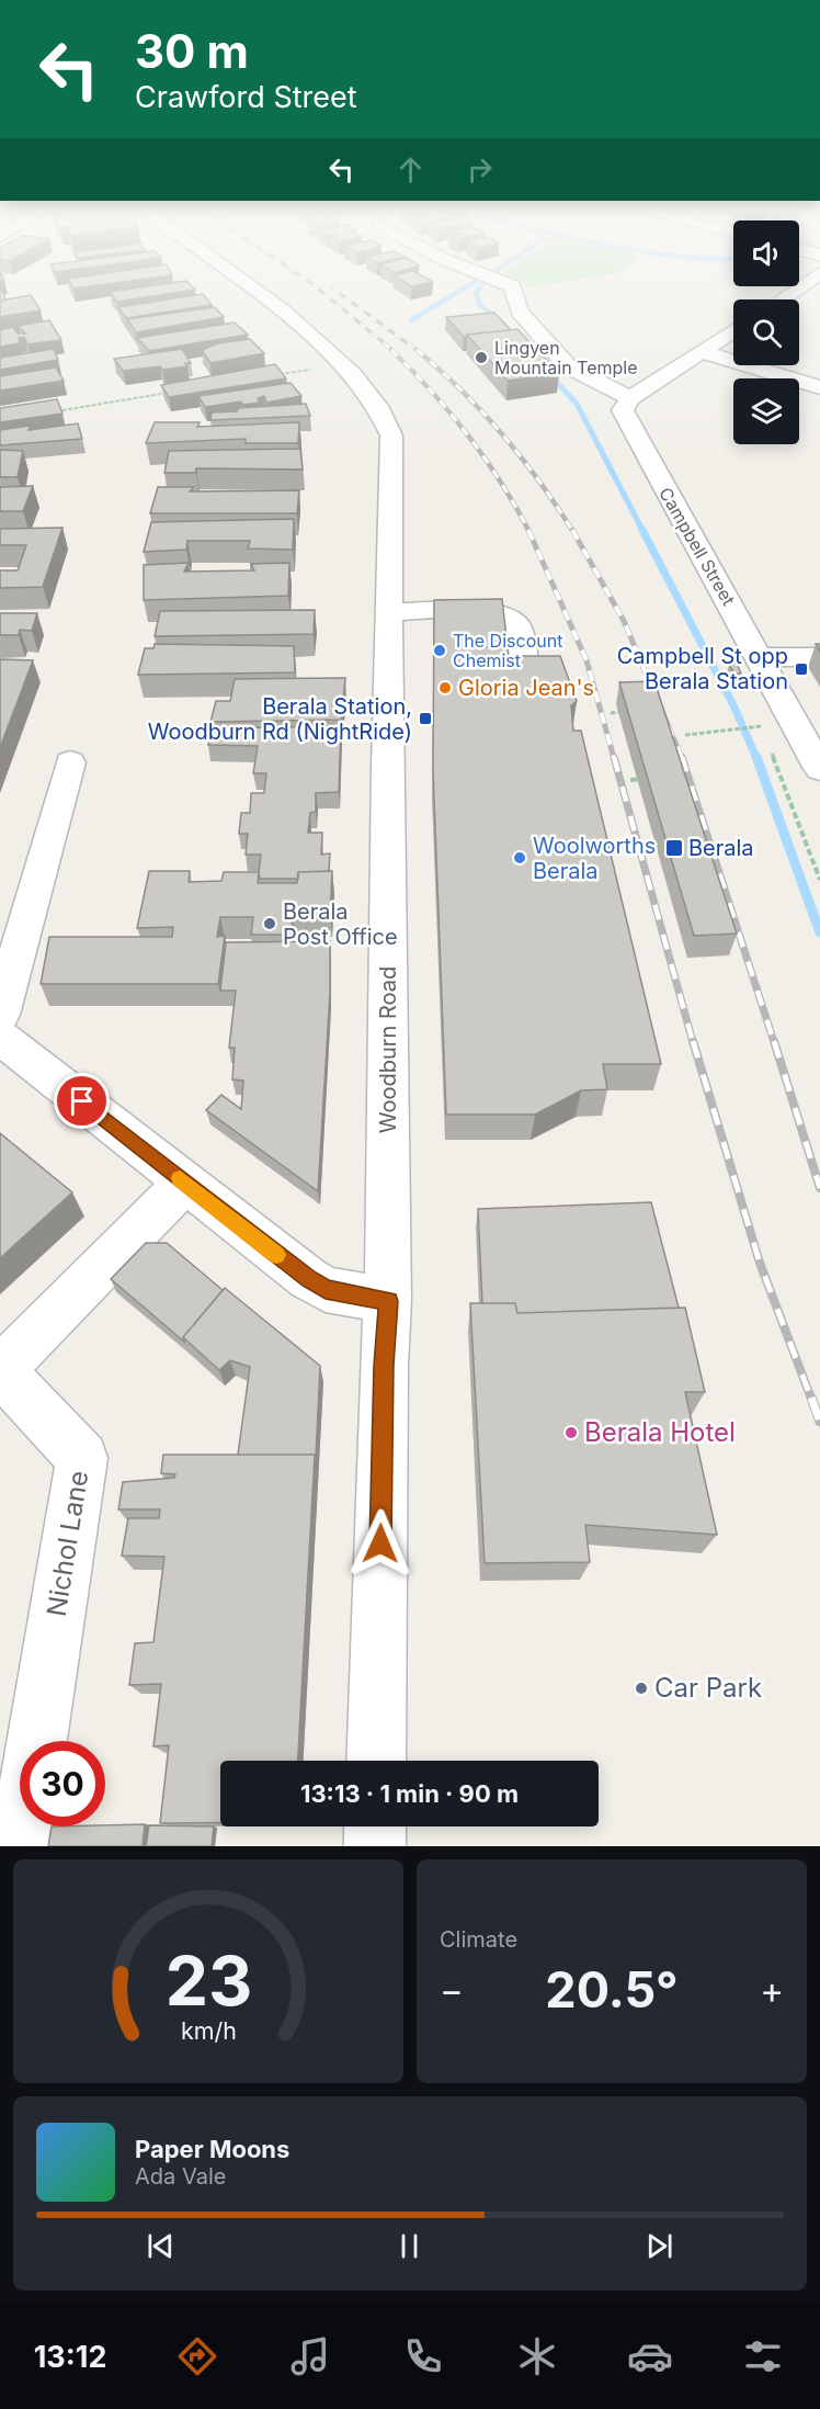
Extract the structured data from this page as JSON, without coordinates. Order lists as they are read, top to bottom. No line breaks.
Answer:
{"streets":{"street":["Campbell Street","Woodburn Road","Nichol Lane"]},"places":{"other":["Lingyen Mountain Temple","The Discount Chemist","Gloria Jean's","Woolworths Berala","Berala Post Office","Berala Hotel","Car Park"],"transit":["Campbell St opp Berala Station","Berala Station, Woodburn Rd (NightRide)","Berala"]},"page":{"turn":["30 m","Crawford Street"],"limit":"30","trip":"13:13 · 1 min · 90 m","tile":"Climate","heat":["−","20.5°","+"],"song":["Paper Moons","Ada Vale"],"tabs":"13:12","gauge":["23","km/h"]}}
